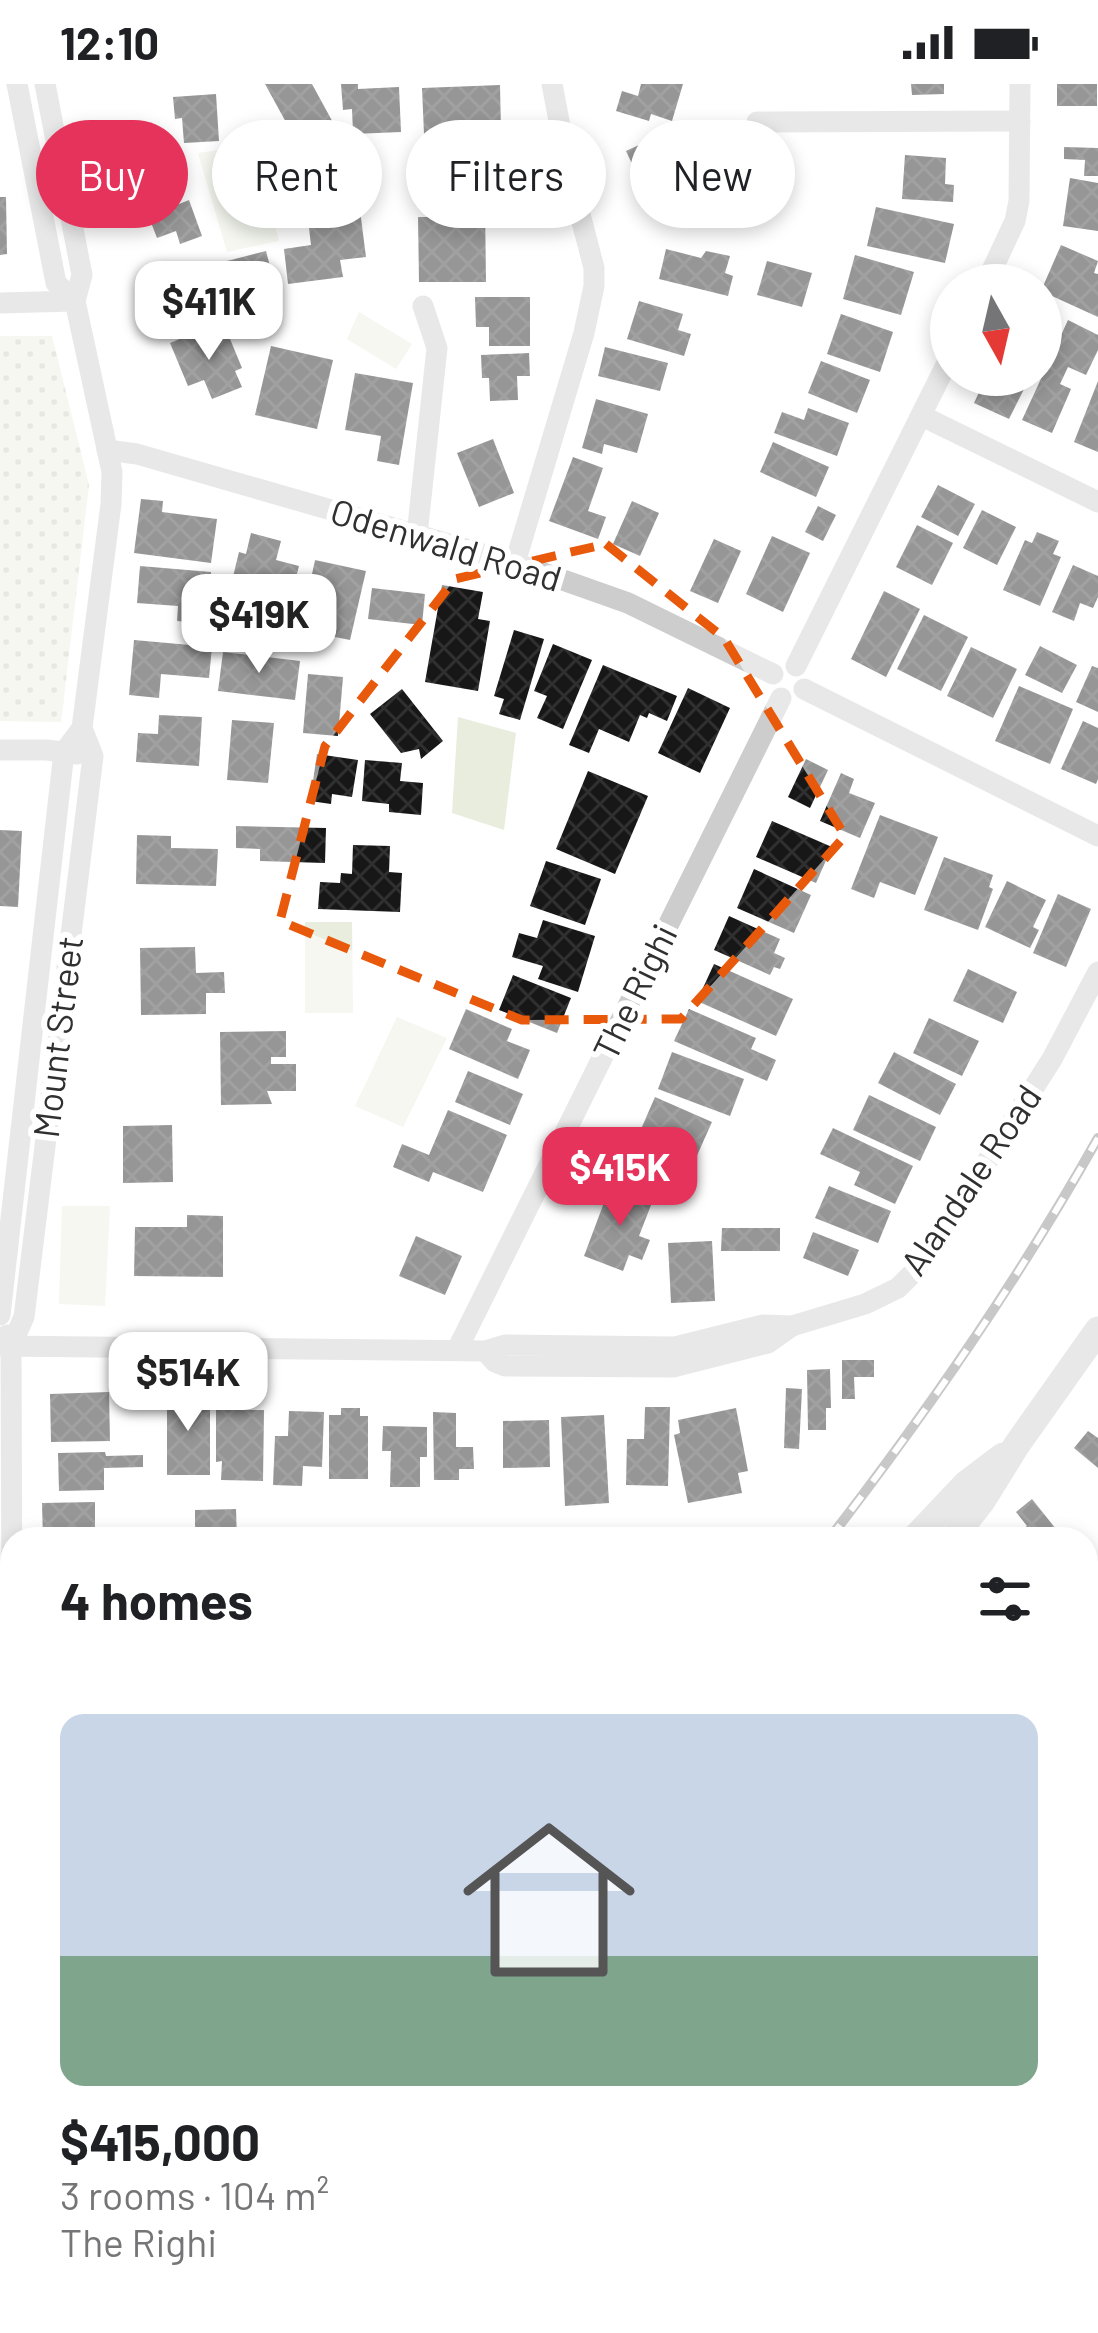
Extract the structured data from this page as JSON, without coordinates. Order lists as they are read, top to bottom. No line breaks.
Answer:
{"streets":{"street":["Odenwald Road","The Righi","Mount Street","Alandale Road"]},"crossings":[["Odenwald Road","The Righi"],["Odenwald Road","Mount Street"],["The Righi","Alandale Road"],["Mount Street","Alandale Road"]],"north":"bottom","page":{"status":"12:10","chip":["Buy","Rent","Filters","New"],"price":["$411K","$419K","$415K","$514K"],"heading":"4 homes","list":[{"name":"$415,000","note":"3 rooms · 104 m² · The Righi"}]}}
